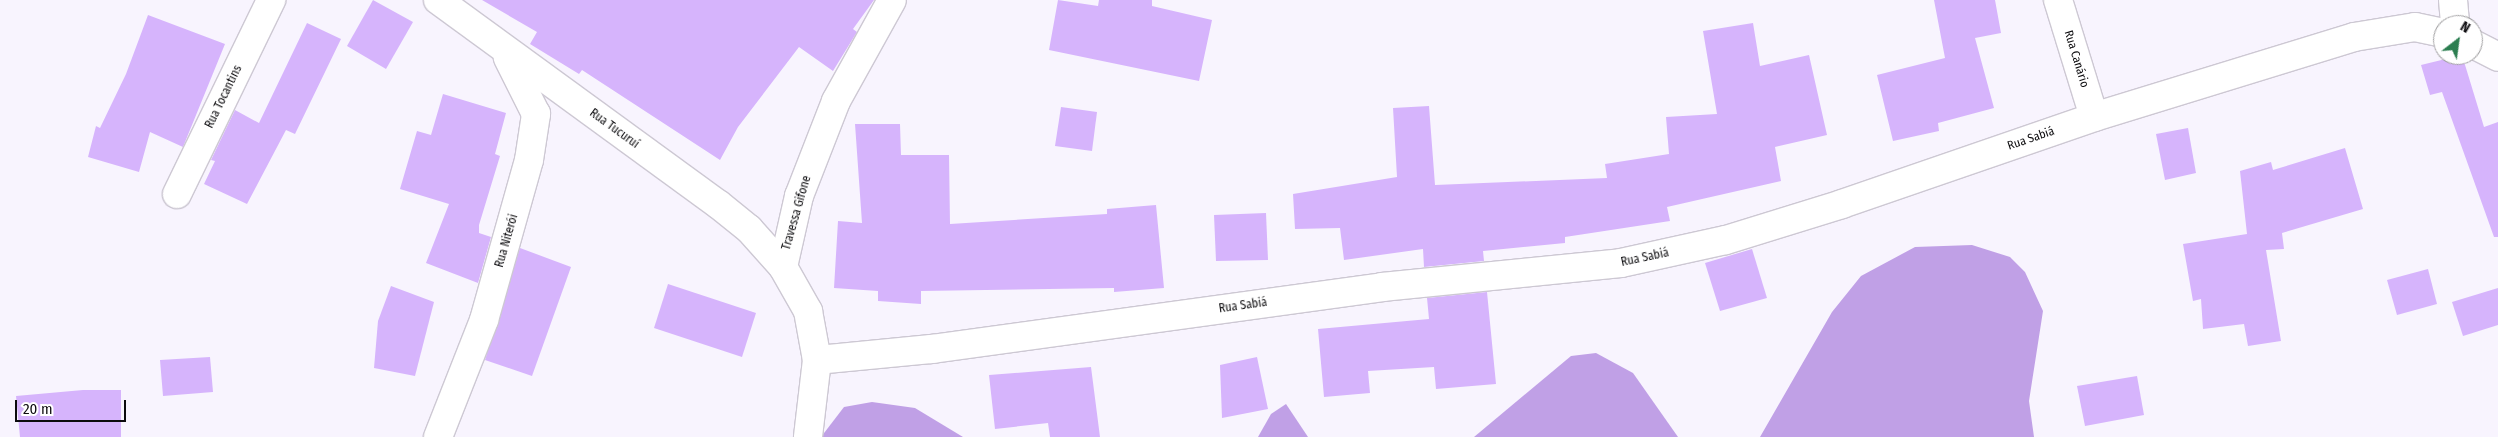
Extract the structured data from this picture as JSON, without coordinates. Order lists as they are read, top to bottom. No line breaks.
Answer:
{"streets":{"street":["Rua Canário","Rua Tocantins","Rua Tucuruí","Rua Sabiá","Travessa Gifone","Rua Niterói"]},"crossings":[["Rua Canário","Rua Sabiá"],["Rua Tucuruí","Travessa Gifone"],["Rua Tucuruí","Rua Niterói"],["Rua Sabiá","Travessa Gifone"]],"scale_bar":"20 m","north":"top right"}
